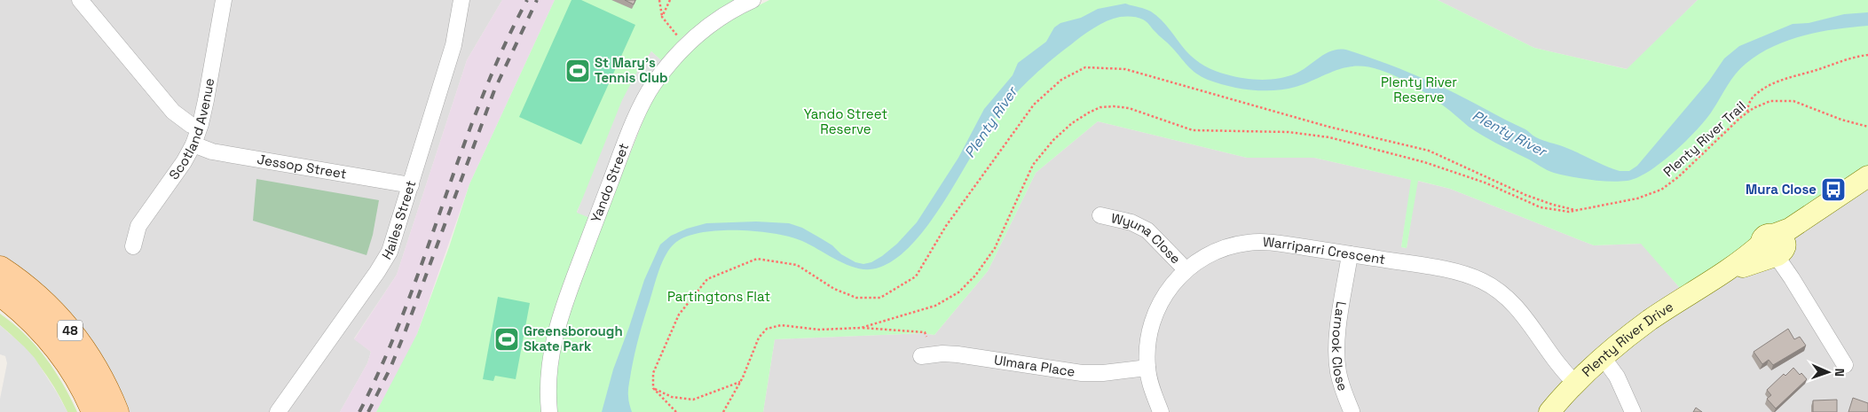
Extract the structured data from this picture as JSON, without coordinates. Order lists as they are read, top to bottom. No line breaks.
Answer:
{"streets":{"main road":["48"],"street":["Scotland Avenue","Jessop Street","Yando Street","Hailes Street","Wyuna Close","Warriparri Crescent","Plenty River Drive","Larnook Close","Ulmara Place"],"path":["Plenty River Trail"]},"crossings":[["Scotland Avenue","Jessop Street"],["Jessop Street","Hailes Street"],["Wyuna Close","Warriparri Crescent"],["Warriparri Crescent","Plenty River Drive"],["Warriparri Crescent","Larnook Close"],["Warriparri Crescent","Ulmara Place"]],"water":["Plenty River"],"parks":["Plenty River Reserve","Yando Street Reserve","Partingtons Flat"],"places":{"sports":["St Mary's Tennis Club","Greensborough Skate Park"],"bus stop":["Mura Close"]},"north":"right"}
